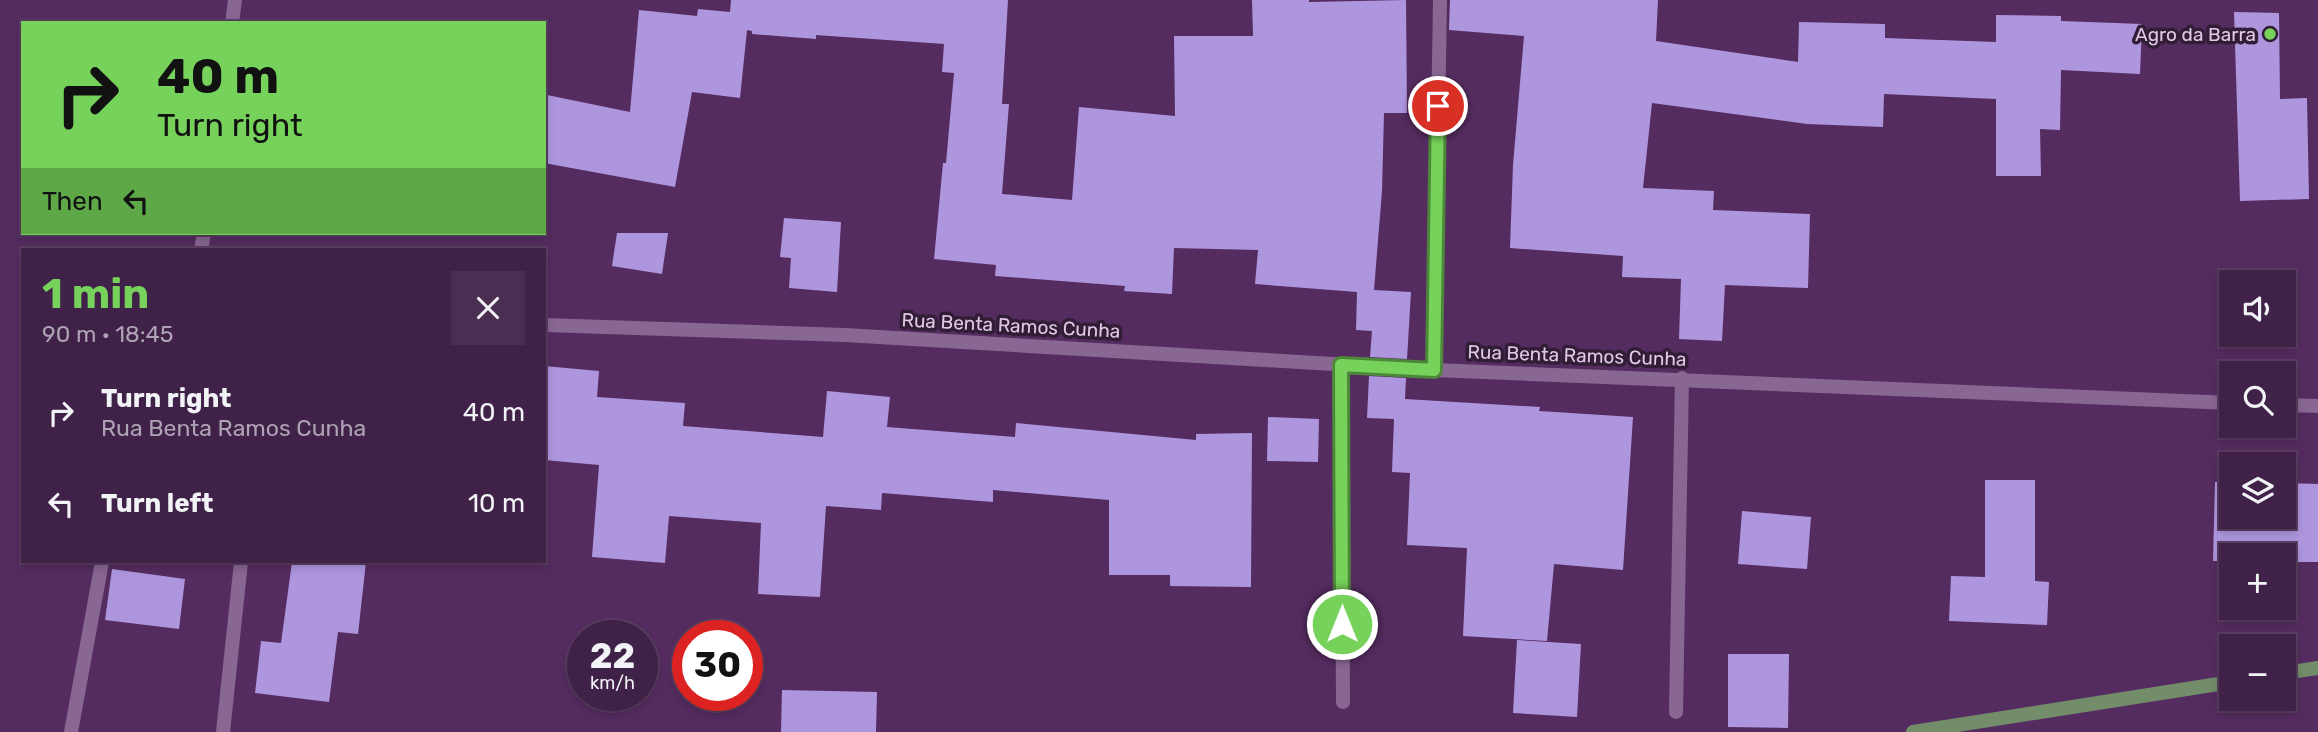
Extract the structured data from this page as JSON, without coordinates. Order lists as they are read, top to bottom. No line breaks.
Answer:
{"streets":{"street":["Rua Benta Ramos Cunha"]},"places":["Agro da Barra"],"page":{"turn":["40 m","Turn right"],"then":"Then","heading":["1 min","90 m · 18:45"],"map_buttons":["+","−"],"list":[{"name":"Turn right","note":"Rua Benta Ramos Cunha","value":"40 m"},{"name":"Turn left","value":"10 m"}],"speed":"22 km/h","limit":"30"}}
